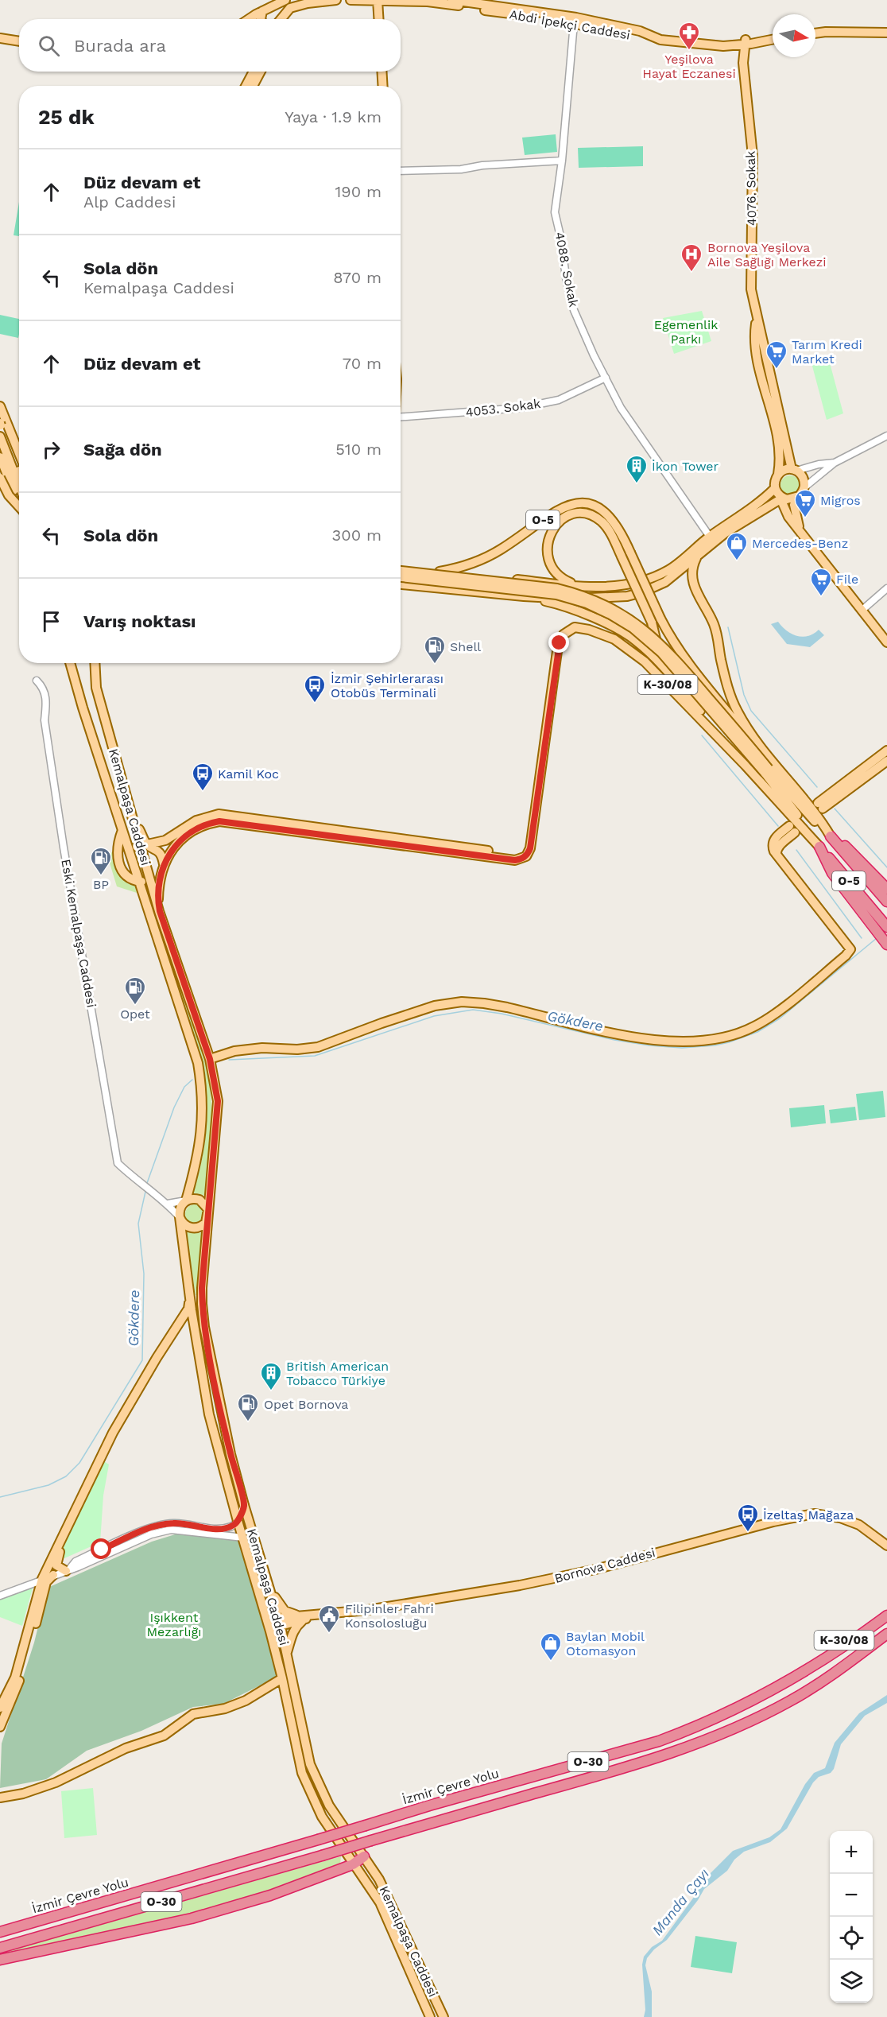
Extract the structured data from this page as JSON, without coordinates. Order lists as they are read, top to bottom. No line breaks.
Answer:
{"streets":{"highway":["O-5","K-30/08","O-30","İzmir Çevre Yolu"],"main road":["Abdi İpekçi Caddesi","4076. Sokak","Kemalpaşa Caddesi","Bornova Caddesi"],"street":["4088. Sokak","4053. Sokak","Eski Kemalpaşa Caddesi"]},"crossings":[["Abdi İpekçi Caddesi","4076. Sokak"],["Abdi İpekçi Caddesi","4088. Sokak"],["4088. Sokak","4053. Sokak"],["K-30/08","İzmir Çevre Yolu"],["Kemalpaşa Caddesi","Eski Kemalpaşa Caddesi"],["Kemalpaşa Caddesi","Bornova Caddesi"]],"water":["Gökdere","Manda Çayı"],"parks":["Egemenlik Parkı","Işıkkent Mezarlığı"],"places":{"pharmacy":["Yeşilova Hayat Eczanesi"],"hospital":["Bornova Yeşilova Aile Sağlığı Merkezi"],"supermarket":["Tarım Kredi Market","Migros","File"],"building":["İkon Tower","British American Tobacco Türkiye"],"shop":["Mercedes-Benz","Baylan Mobil Otomasyon"],"fuel station":["Shell","BP","Opet","Opet Bornova"],"bus stop":["İzmir Şehirlerarası Otobüs Terminali","Kamil Koc","İzeltaş Mağaza"],"public building":["Filipinler Fahri Konsolosluğu"]},"north":"right","page":{"search":"Burada ara","heading":["25 dk","Yaya · 1.9 km"],"list":[["Düz devam et","Alp Caddesi","190 m"],["Sola dön","Kemalpaşa Caddesi","870 m"],["Düz devam et","70 m"],["Sağa dön","510 m"],["Sola dön","300 m"],"Varış noktası"],"map_buttons":["+","−"]}}
